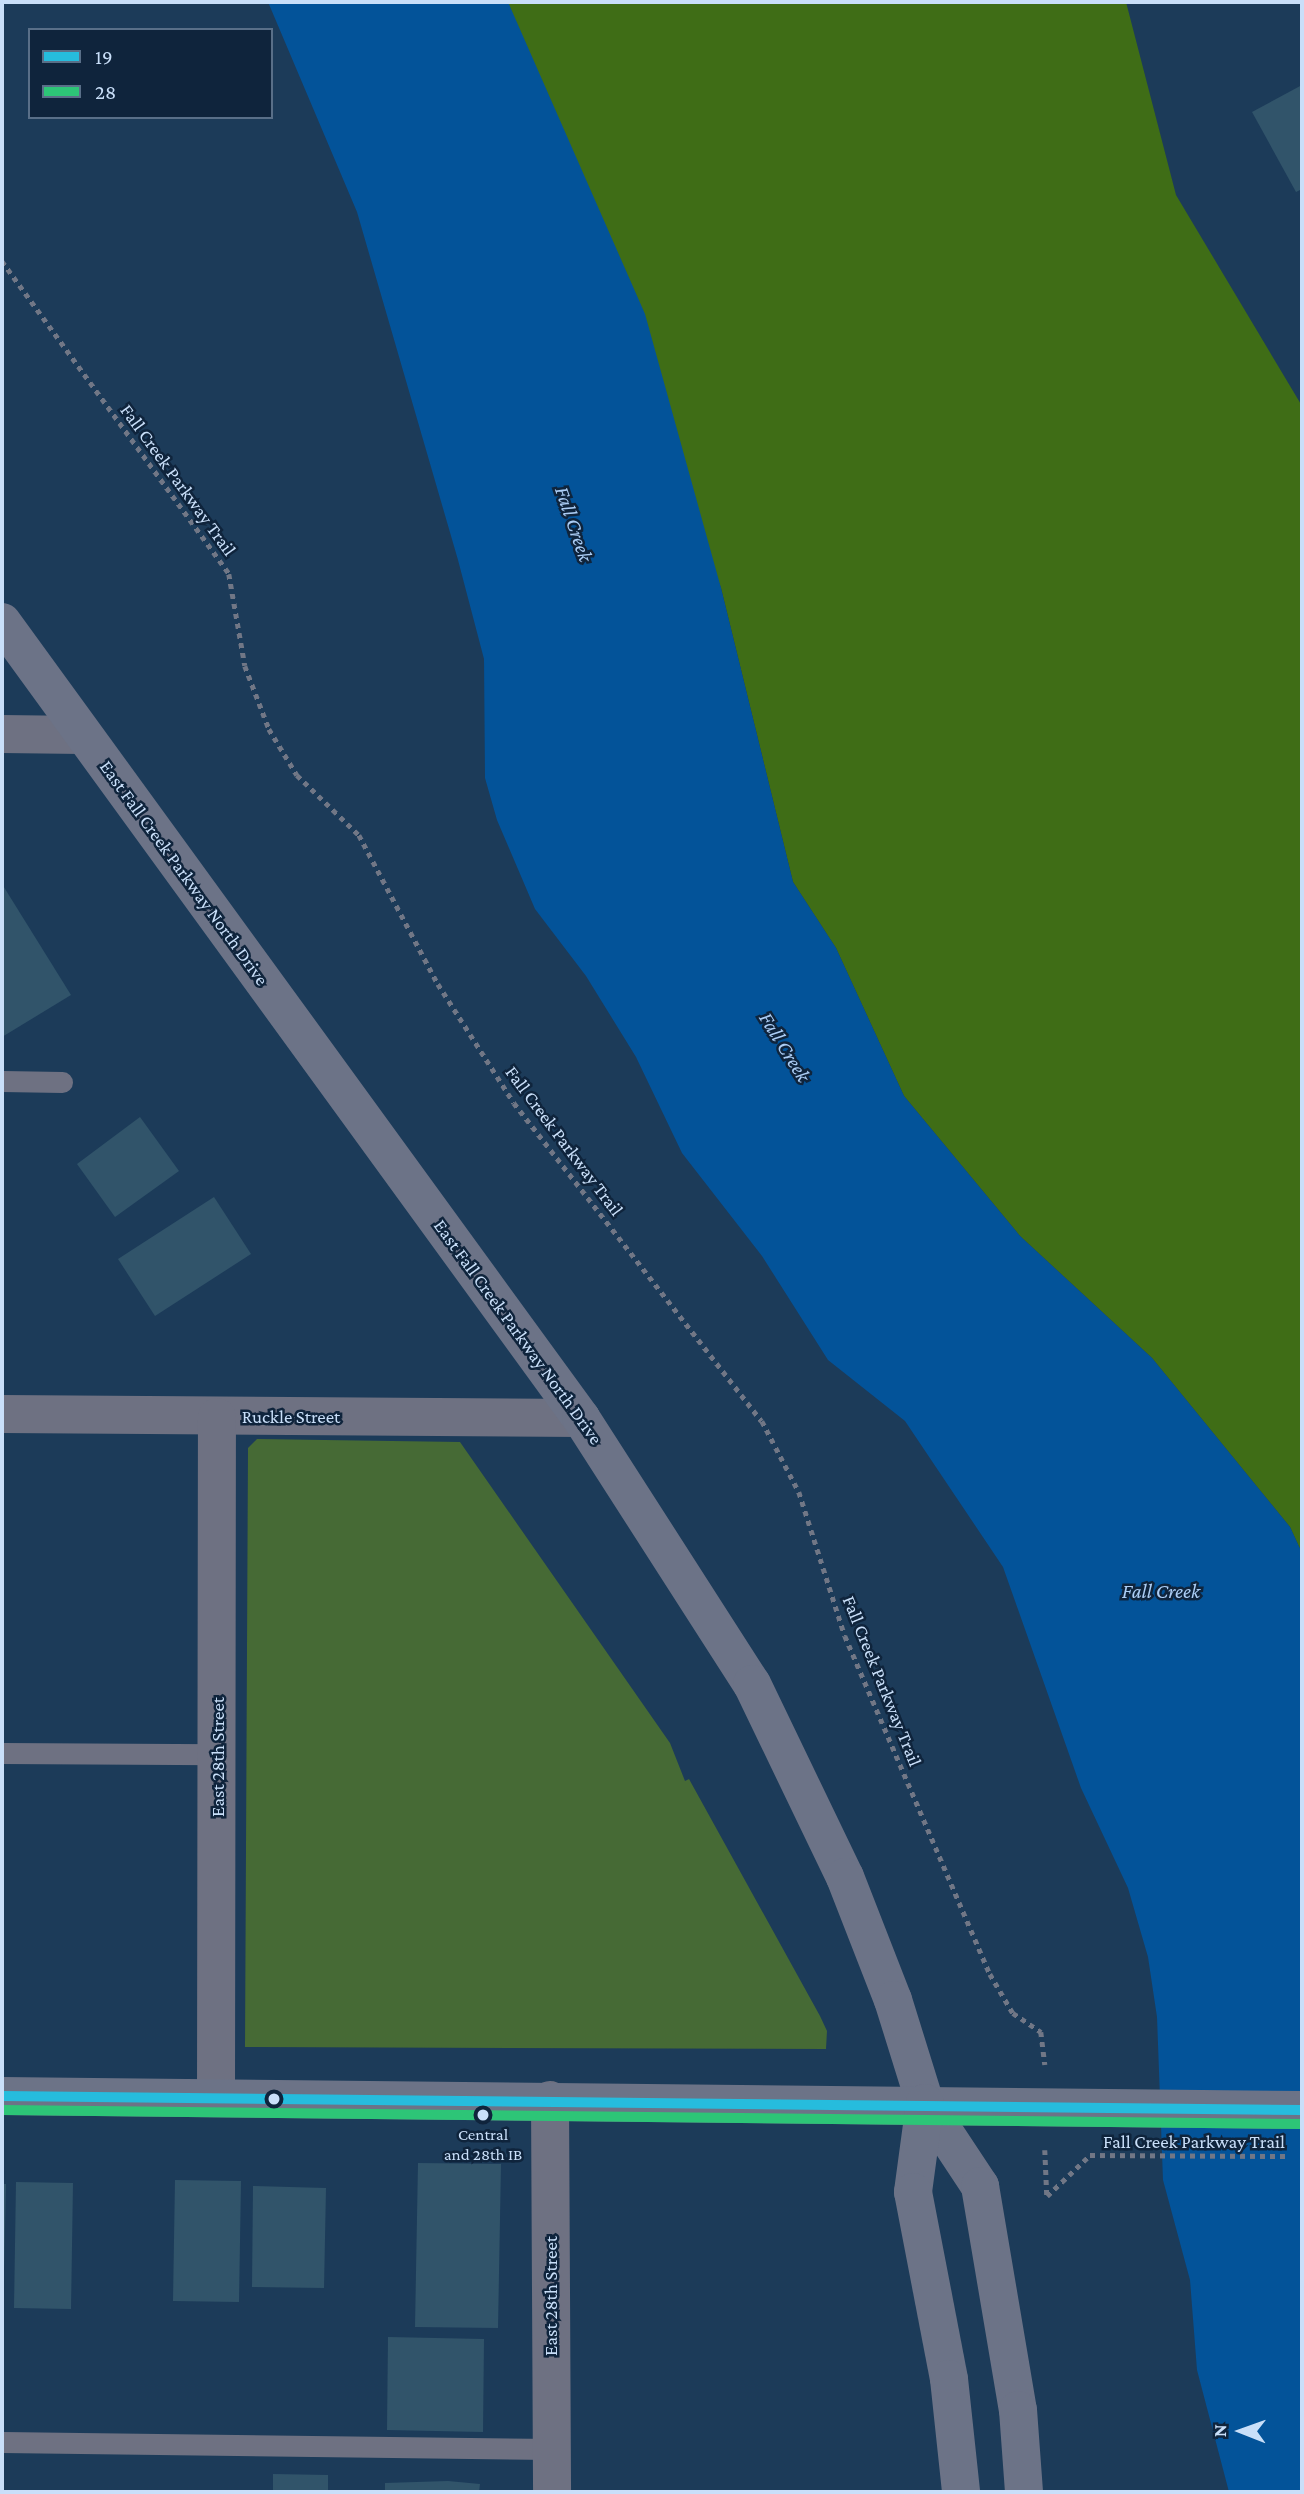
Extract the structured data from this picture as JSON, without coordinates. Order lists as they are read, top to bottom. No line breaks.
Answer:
{"streets":{"main road":["East Fall Creek Parkway North Drive"],"street":["Ruckle Street","East 28th Street"],"path":["Fall Creek Parkway Trail"]},"crossings":[["East Fall Creek Parkway North Drive","Ruckle Street"],["Ruckle Street","East 28th Street"]],"water":["Fall Creek"],"places":["Central and 28th IB"],"lines":["transit line 19","transit line 28"],"legend":["19","28"],"north":"left"}
